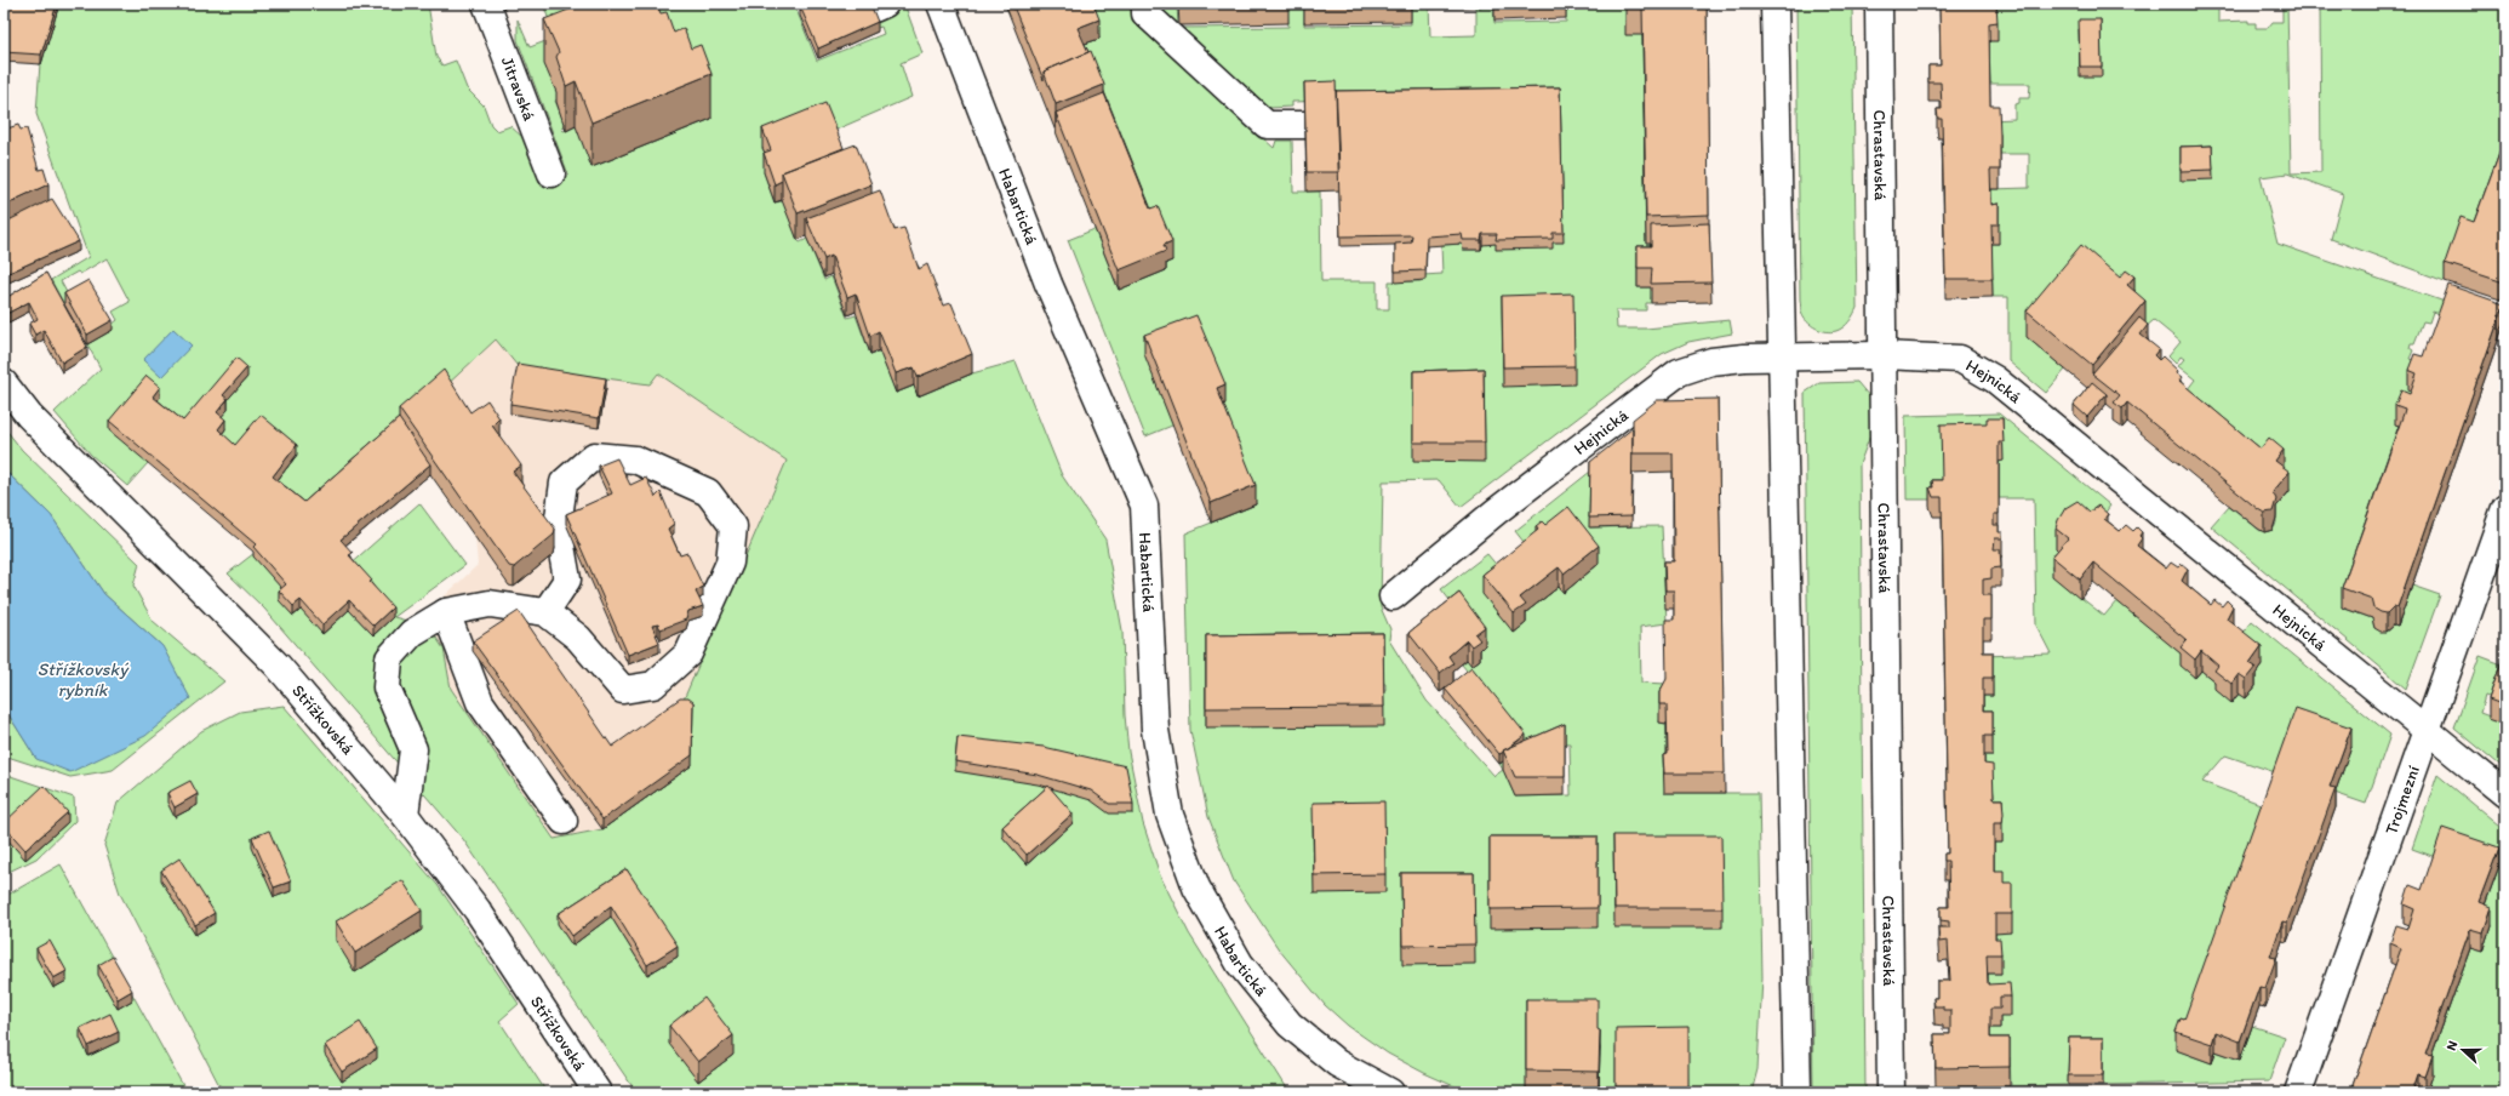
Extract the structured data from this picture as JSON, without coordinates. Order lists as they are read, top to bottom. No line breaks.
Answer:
{"streets":{"street":["Jitravská","Chrastavská","Habartická","Hejnická","Střížkovská","Trojmezní"]},"crossings":[["Chrastavská","Hejnická"],["Hejnická","Trojmezní"]],"water":["Střížkovský rybník"],"north":"left"}
